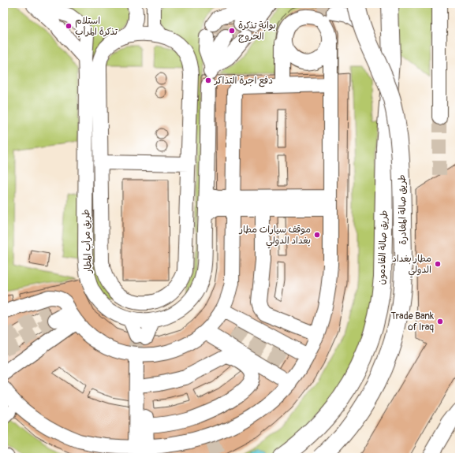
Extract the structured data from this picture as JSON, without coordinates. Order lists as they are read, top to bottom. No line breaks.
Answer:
{"streets":{"main road":["طريق صالة المغادرة","طريق صالة القادمون"],"lane":["طريق مرأب المطار"]},"places":["استلام تذكرة المرأب","بوابة تذكرة الخروج","دفع اجرة التذاكر","موقف سيارات مطار بغداد الدولي","مطار بغداد الدولي","Trade Bank of Iraq"]}
